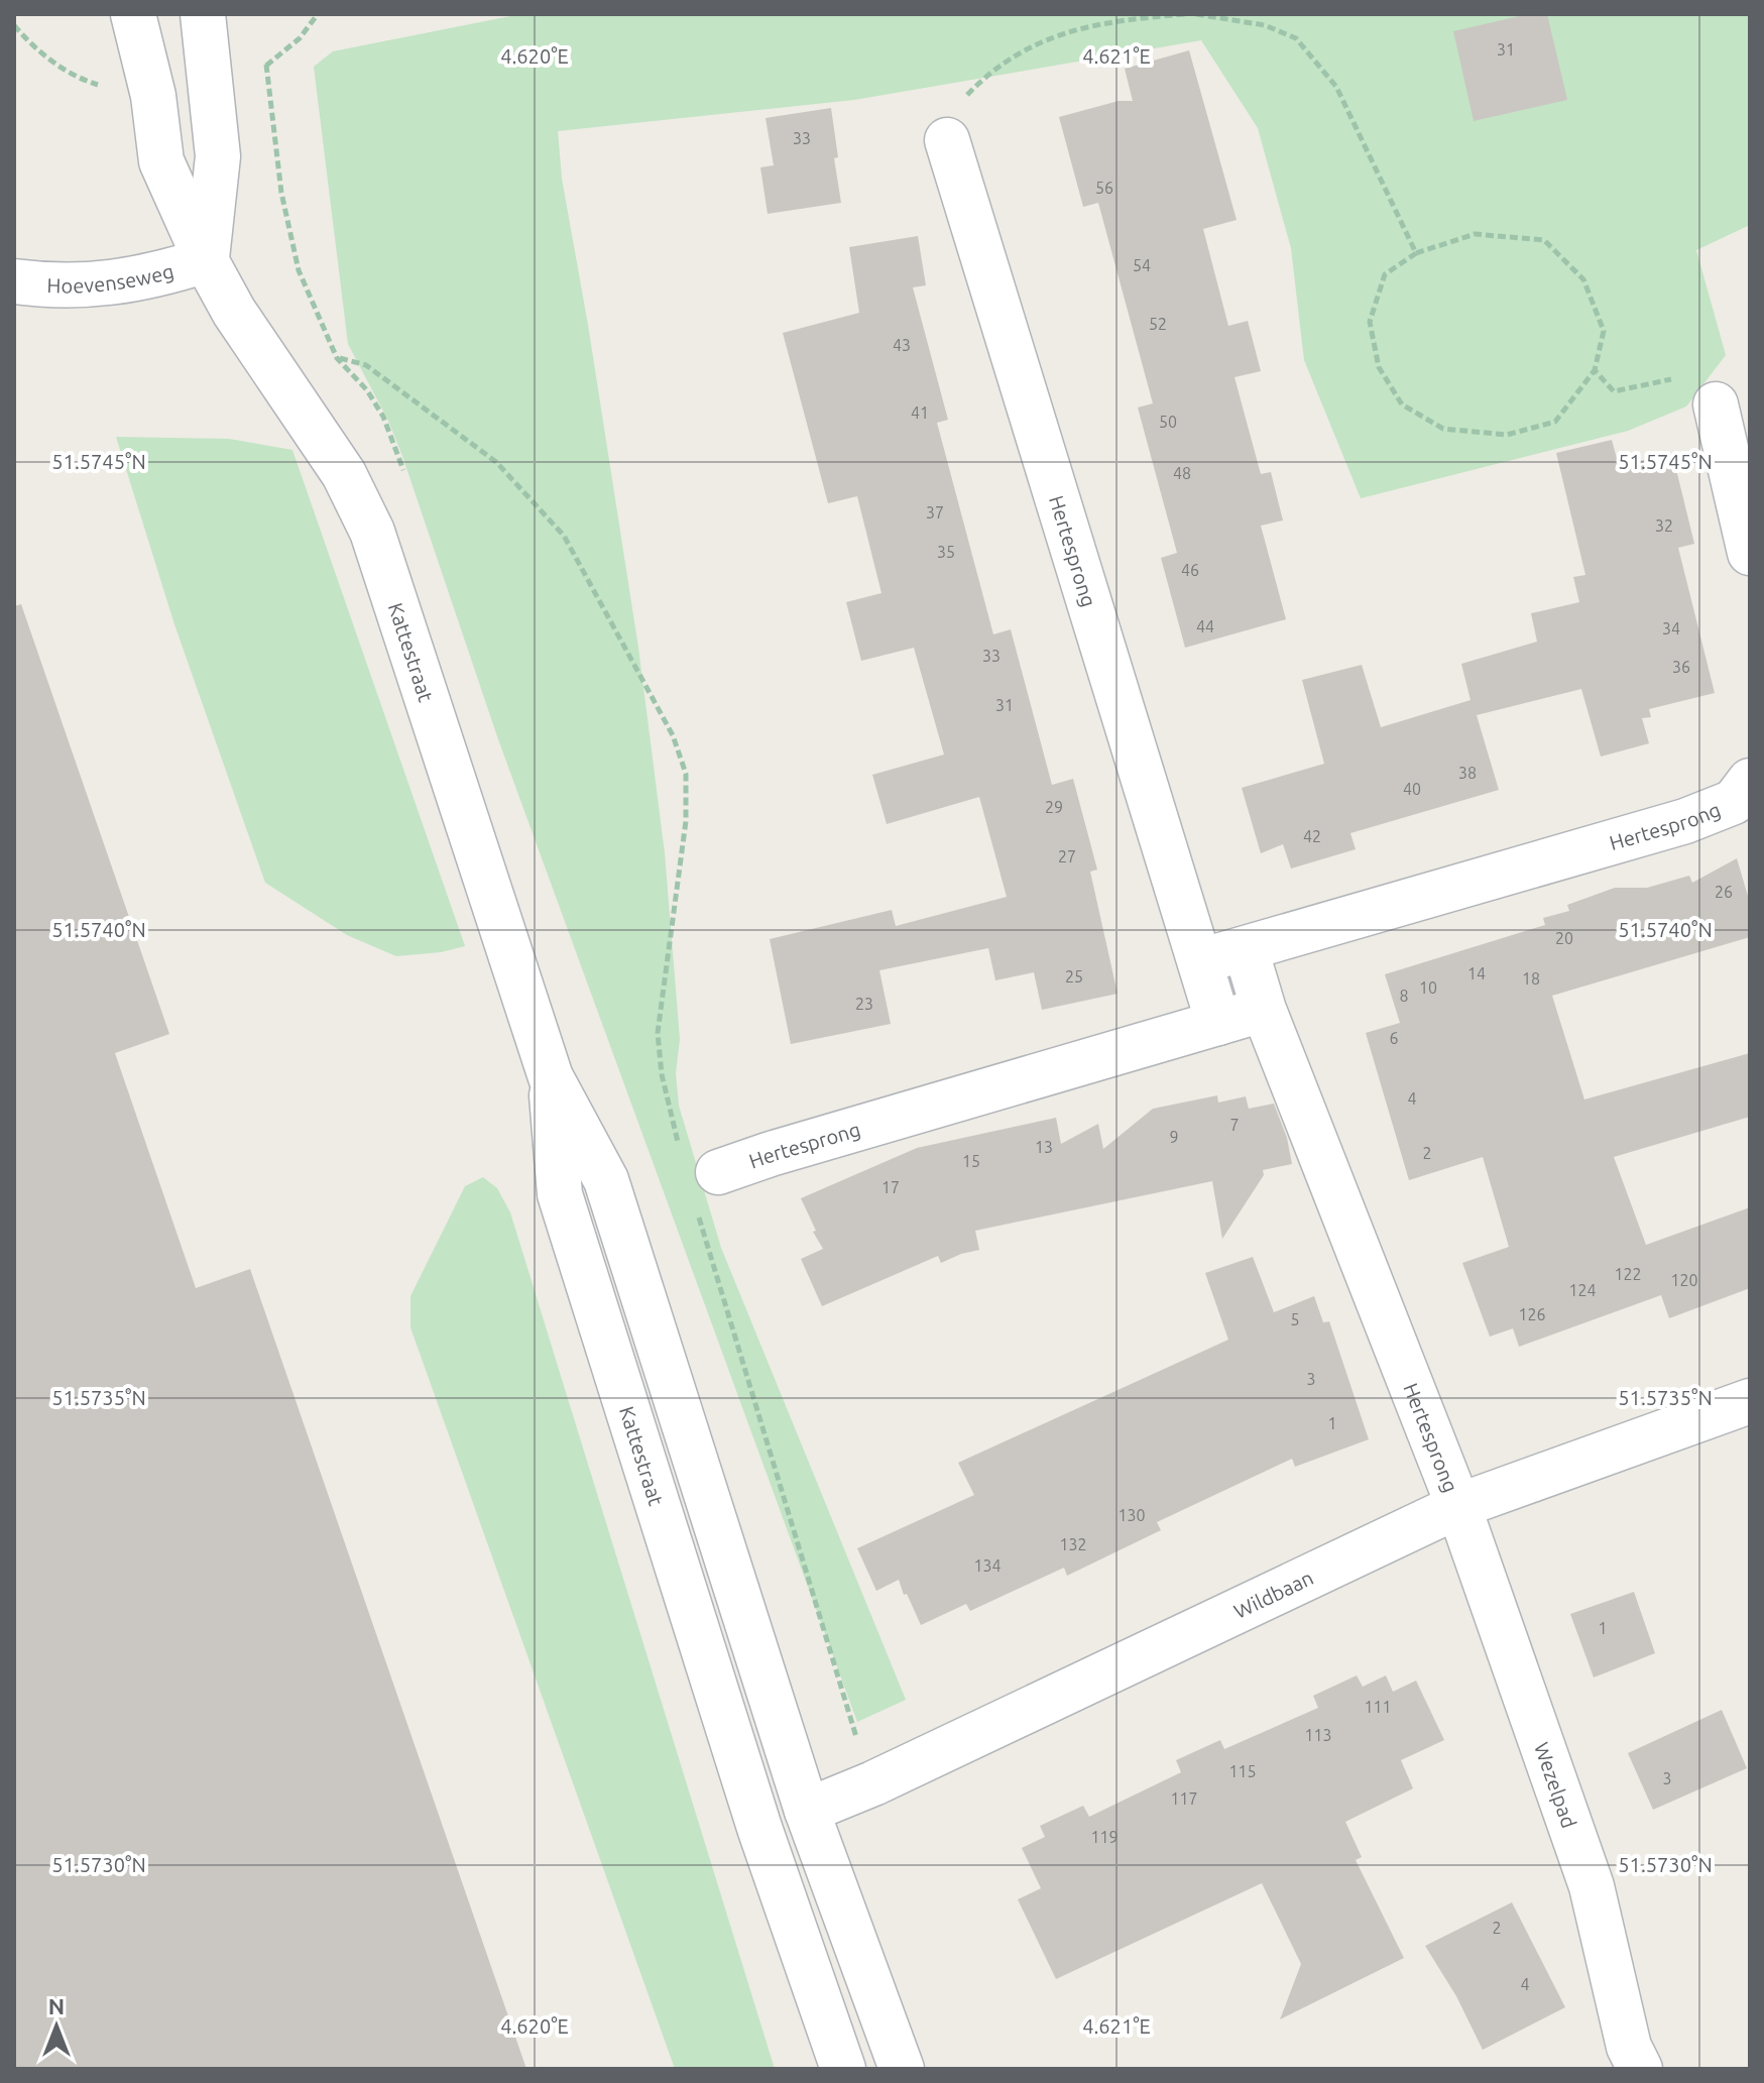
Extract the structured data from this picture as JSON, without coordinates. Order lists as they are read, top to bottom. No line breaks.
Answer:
{"streets":{"street":["Hoevenseweg","Hertesprong","Kattestraat","Wildbaan","Wezelpad"]},"crossings":[["Hoevenseweg","Kattestraat"],["Hertesprong","Wildbaan"],["Hertesprong","Wezelpad"],["Kattestraat","Wildbaan"],["Wildbaan","Wezelpad"]],"house_numbers":["31","33","56","54","52","43","41","50","48","37","32","35","46","44","34","33","36","31","38","40","29","42","27","26","20","14","25","18","10","8","23","6","4","7","9","13","2","15","17","122","120","124","126","5","3","1","130","132","134","1","111","113","115","3","117","119","2","4"],"north":"top","coordinates":["4.620°E","4.621°E","51.5745°N","51.5740°N","51.5735°N","51.5730°N"]}
